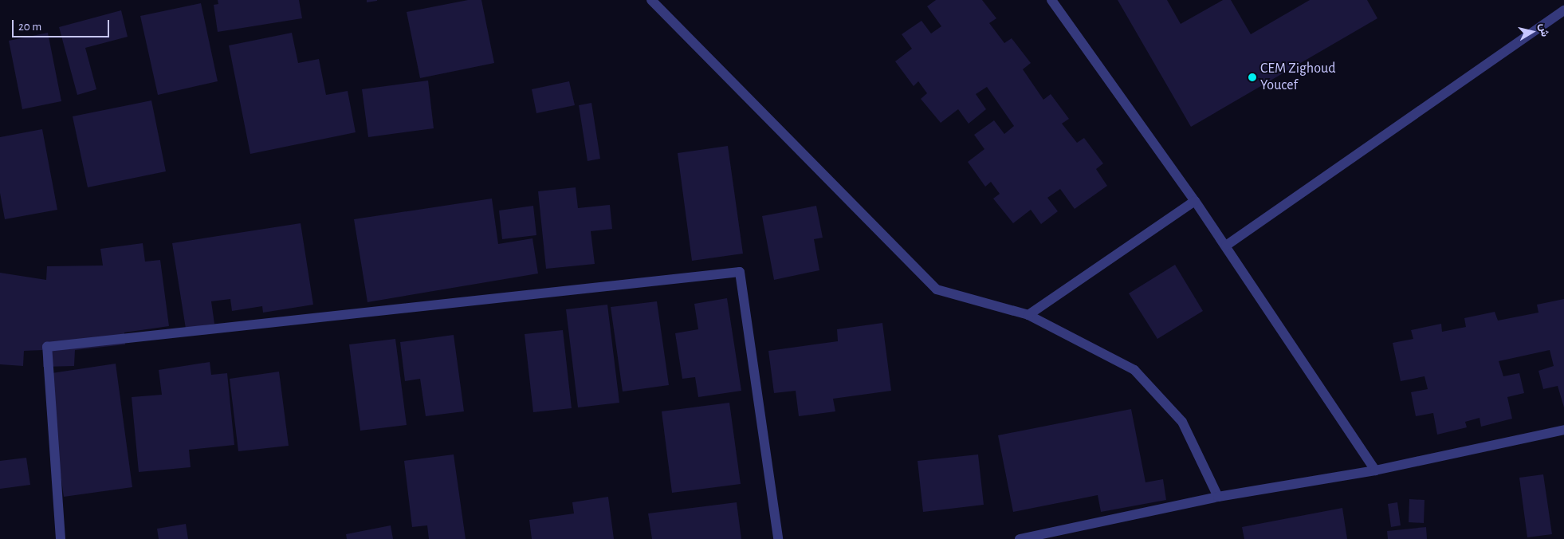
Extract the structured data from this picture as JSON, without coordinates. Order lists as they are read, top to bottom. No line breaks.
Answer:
{"places":["CEM Zighoud Youcef"],"scale_bar":"20 m","north":"right"}
